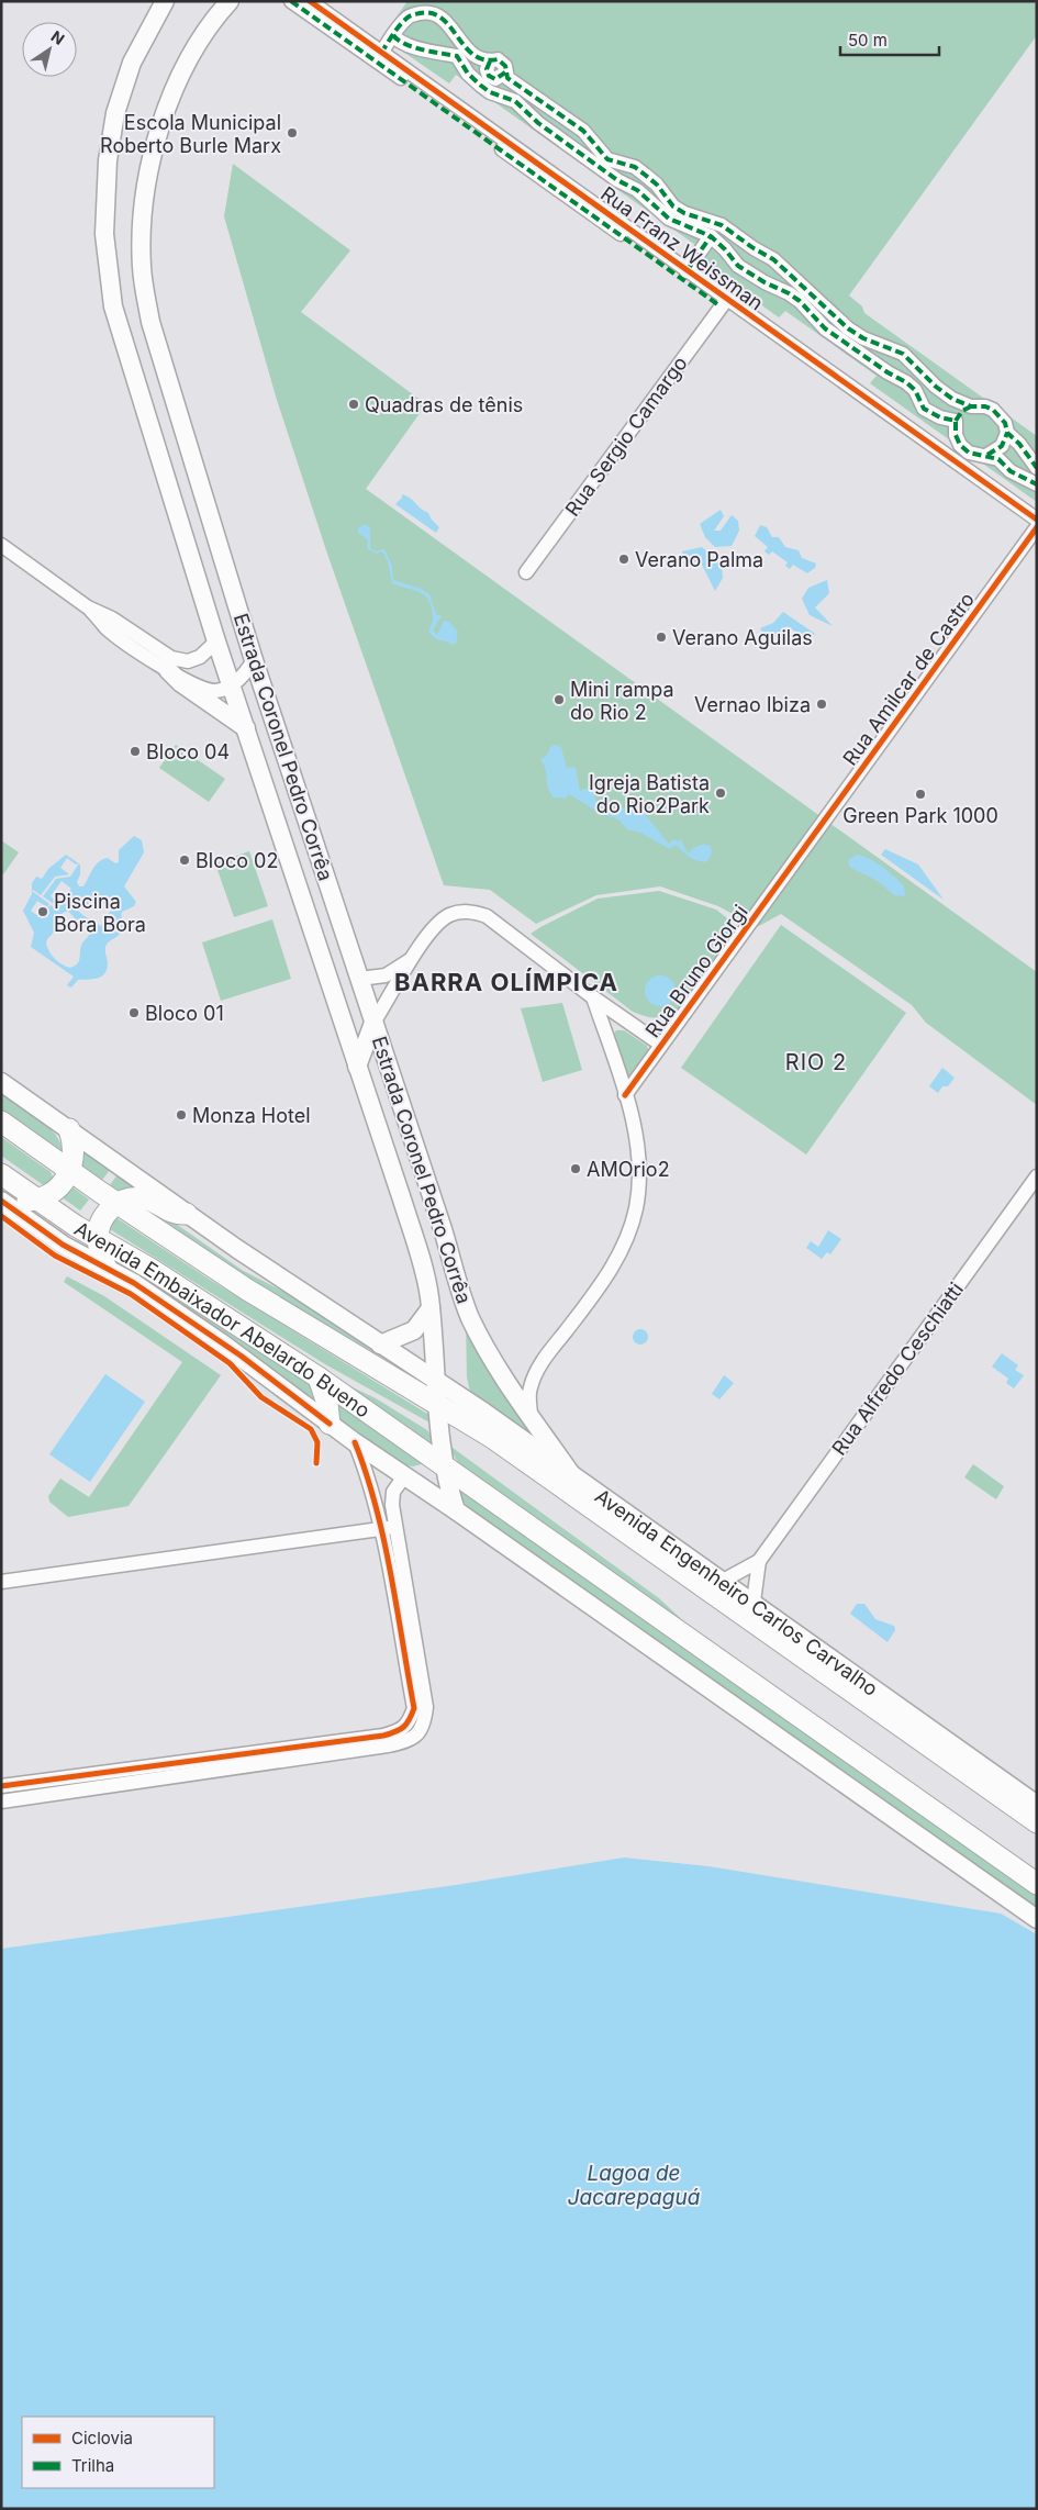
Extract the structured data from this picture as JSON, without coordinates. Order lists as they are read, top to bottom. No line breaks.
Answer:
{"streets":{"highway":["Avenida Embaixador Abelardo Bueno","Avenida Engenheiro Carlos Carvalho"],"main road":["Estrada Coronel Pedro Corrêa"],"street":["Rua Franz Weissman","Rua Sergio Camargo","Rua Amilcar de Castro","Rua Bruno Giorgi","Rua Alfredo Ceschiatti"]},"crossings":[["Rua Franz Weissman","Rua Sergio Camargo"],["Rua Amilcar de Castro","Rua Bruno Giorgi"],["Estrada Coronel Pedro Corrêa","Avenida Embaixador Abelardo Bueno"],["Estrada Coronel Pedro Corrêa","Avenida Engenheiro Carlos Carvalho"],["Avenida Embaixador Abelardo Bueno","Avenida Engenheiro Carlos Carvalho"],["Rua Alfredo Ceschiatti","Avenida Engenheiro Carlos Carvalho"]],"districts":["BARRA OLÍMPICA","RIO 2"],"water":["Lagoa de Jacarepaguá"],"places":["Escola Municipal Roberto Burle Marx","Quadras de tênis","Verano Palma","Verano Aguilas","Mini rampa do Rio 2","Vernao Ibiza","Bloco 04","Igreja Batista do Rio2Park","Green Park 1000","Bloco 02","Piscina Bora Bora","Bloco 01","Monza Hotel","AMOrio2"],"legend":["Ciclovia","Trilha"],"scale_bar":"50 m","north":"top right"}
